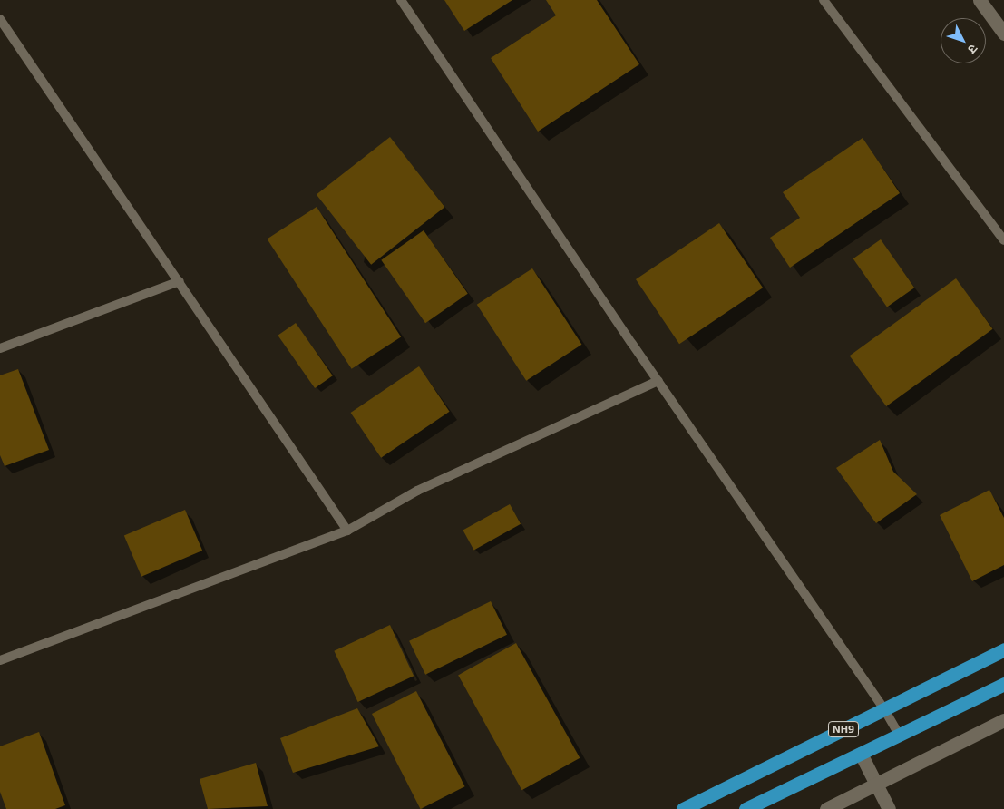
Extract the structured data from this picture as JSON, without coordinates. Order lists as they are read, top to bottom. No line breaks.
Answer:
{"streets":{"highway":["NH9"]},"north":"bottom right"}
